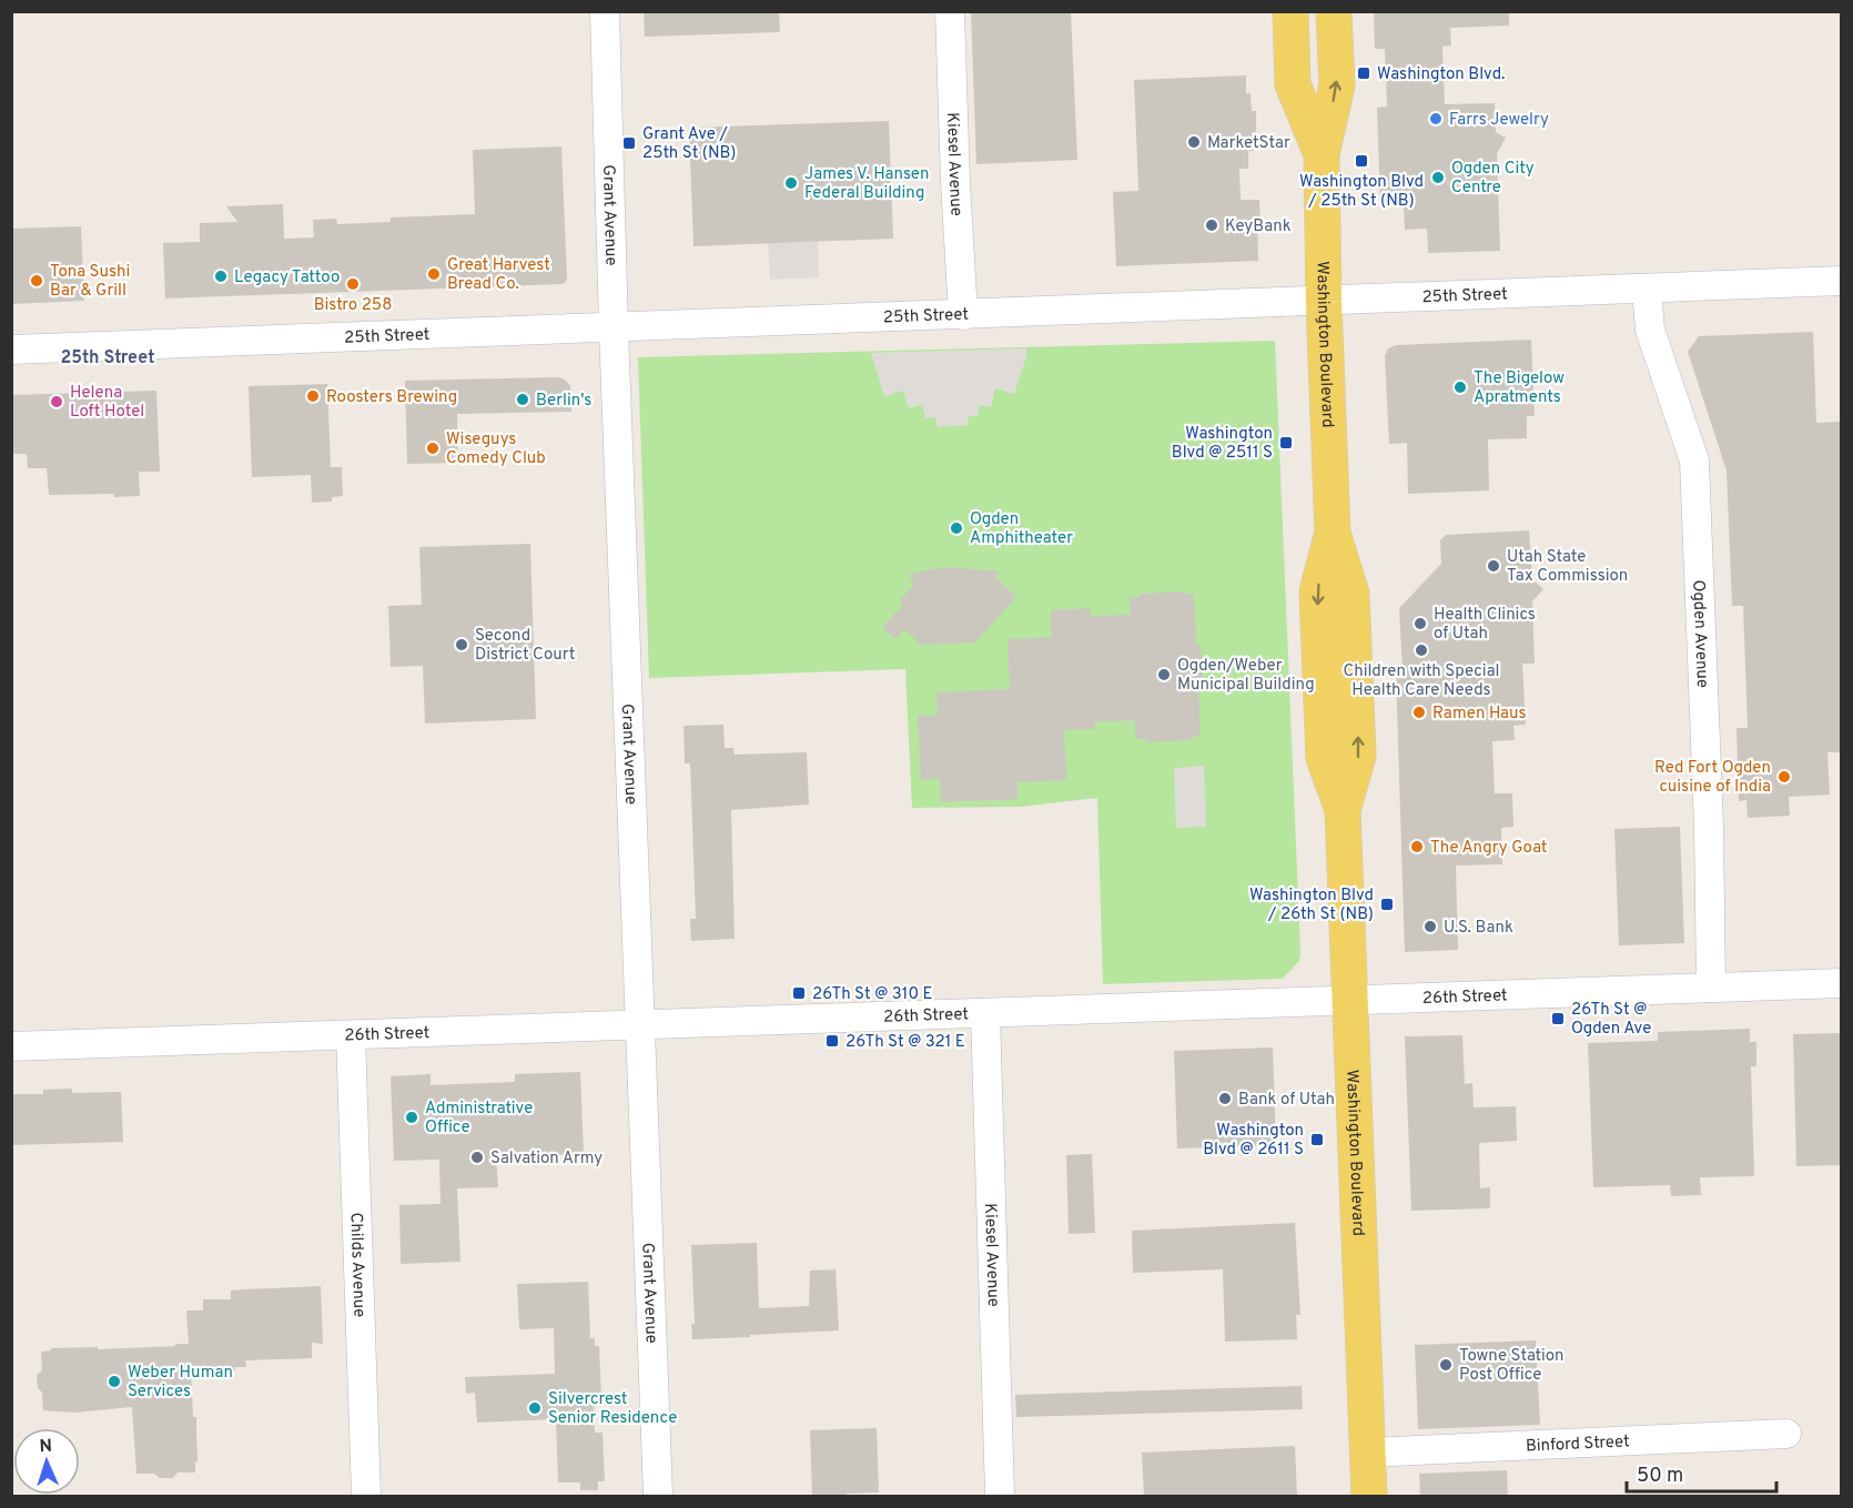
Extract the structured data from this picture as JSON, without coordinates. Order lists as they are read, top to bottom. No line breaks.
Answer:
{"streets":{"main road":["Washington Boulevard"],"street":["Kiesel Avenue","Grant Avenue","25th Street","Ogden Avenue","26th Street","Childs Avenue","Binford Street"]},"crossings":[["Kiesel Avenue","25th Street"],["Kiesel Avenue","26th Street"],["Grant Avenue","25th Street"],["Grant Avenue","26th Street"],["25th Street","Washington Boulevard"],["25th Street","Ogden Avenue"],["Washington Boulevard","26th Street"],["Washington Boulevard","Binford Street"],["Ogden Avenue","26th Street"],["26th Street","Childs Avenue"]],"districts":["25th Street"],"places":{"transit":["Washington Blvd.","Grant Ave / 25th St (NB)","Washington Blvd / 25th St (NB)","Washington Blvd @ 2511 S","Washington Blvd / 26th St (NB)","26Th St @ 310 E","26Th St @ Ogden Ave","26Th St @ 321 E","Washington Blvd @ 2611 S"],"other":["Farrs Jewelry","MarketStar","Ogden City Centre","James V. Hansen Federal Building","KeyBank","Great Harvest Bread Co.","Legacy Tattoo","Tona Sushi Bar & Grill","Bistro 258","The Bigelow Apratments","Roosters Brewing","Berlin's","Helena Loft Hotel","Wiseguys Comedy Club","Ogden Amphitheater","Utah State Tax Commission","Health Clinics of Utah","Second District Court","Children with Special Health Care Needs","Ogden/Weber Municipal Building","Ramen Haus","Red Fort Ogden cuisine of India","The Angry Goat","U.S. Bank","Bank of Utah","Administrative Office","Salvation Army","Towne Station Post Office","Weber Human Services","Silvercrest Senior Residence"]},"scale_bar":"50 m","north":"top"}
